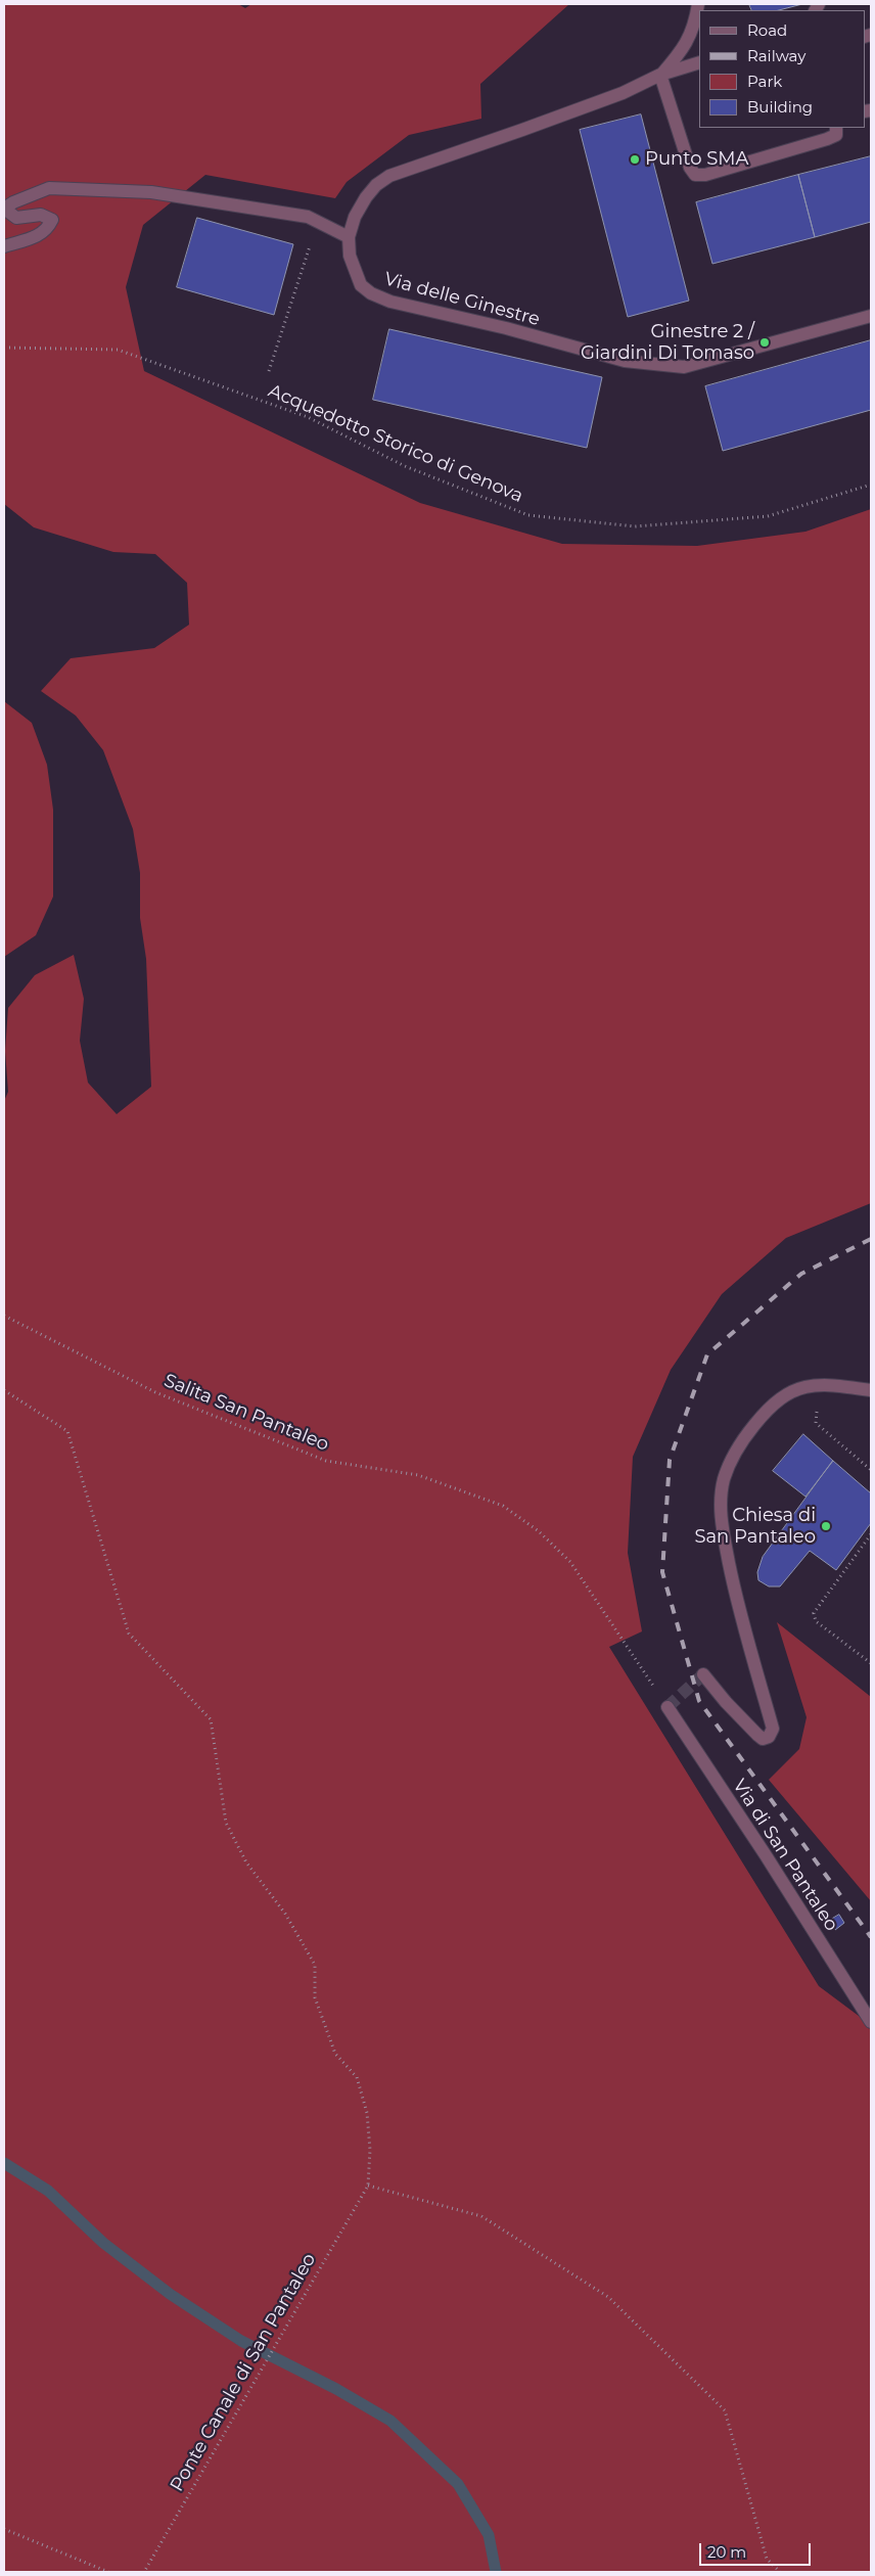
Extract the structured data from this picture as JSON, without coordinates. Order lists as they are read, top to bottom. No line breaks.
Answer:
{"streets":{"street":["Via delle Ginestre","Via di San Pantaleo"],"path":["Acquedotto Storico di Genova","Salita San Pantaleo","Ponte Canale di San Pantaleo"]},"crossings":[["Salita San Pantaleo","Via di San Pantaleo"]],"places":["Punto SMA","Ginestre 2 / Giardini Di Tomaso","Chiesa di San Pantaleo"],"legend":["Road","Railway","Park","Building"],"scale_bar":"20 m"}
